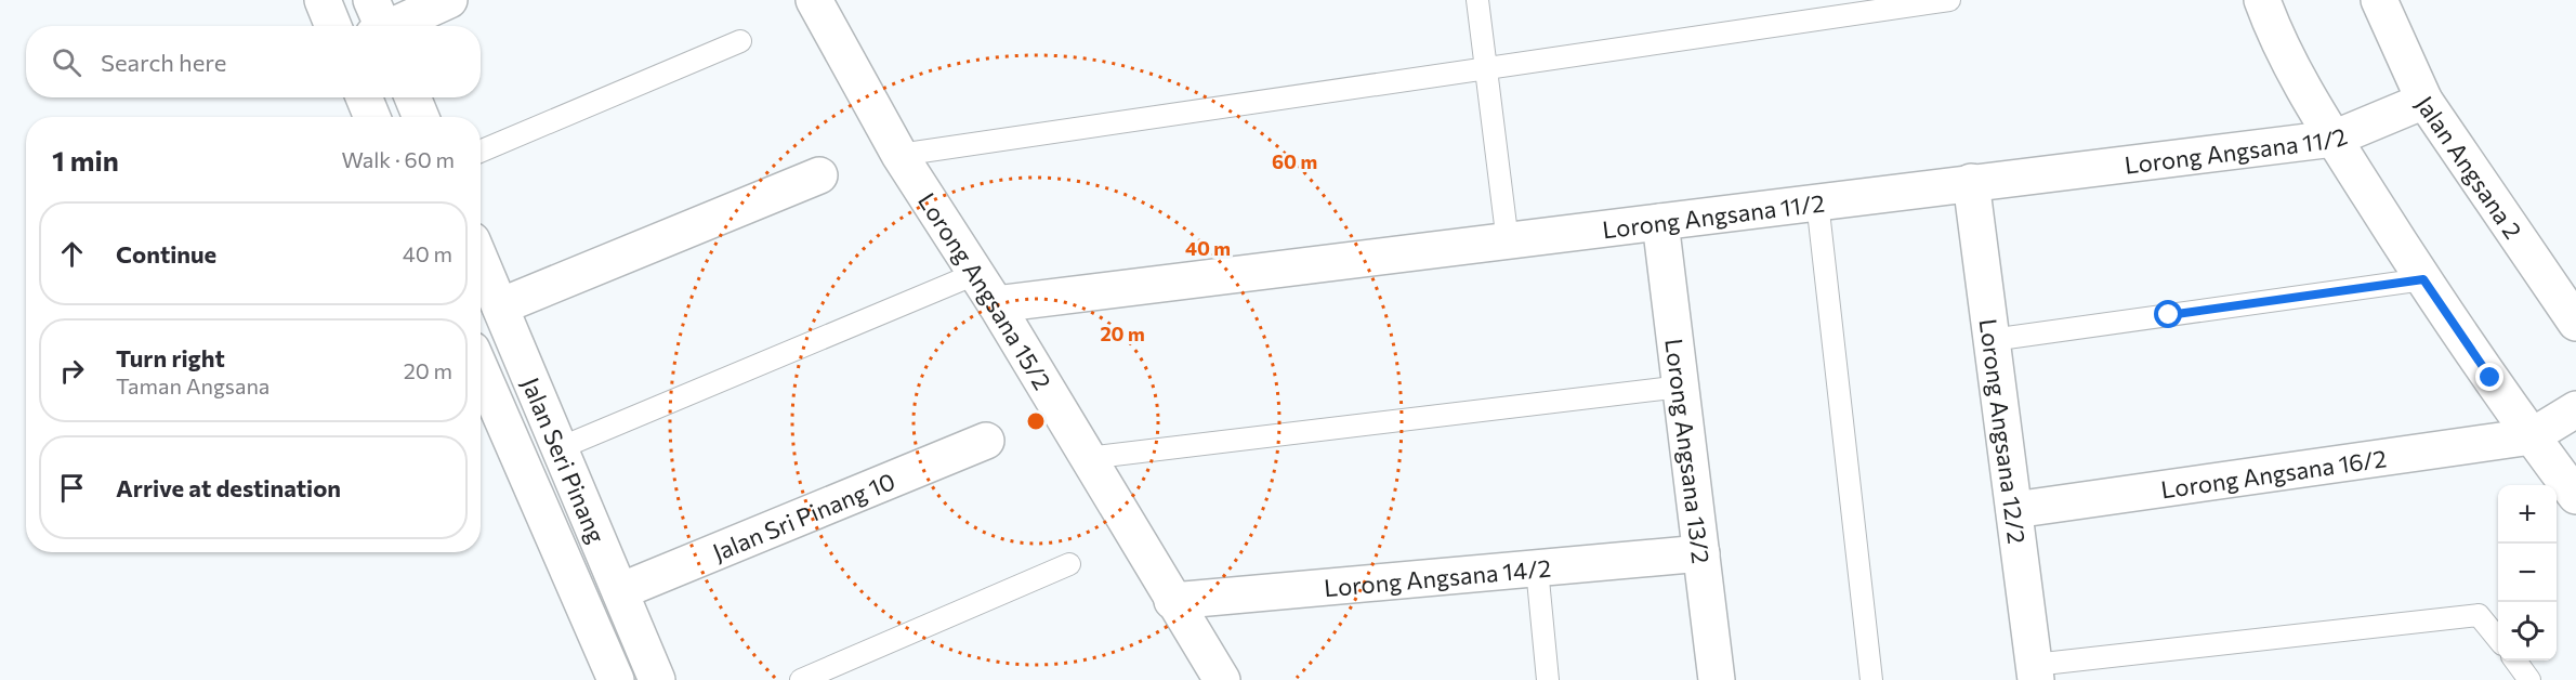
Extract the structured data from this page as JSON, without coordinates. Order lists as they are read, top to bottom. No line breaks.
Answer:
{"streets":{"street":["Lorong Angsana 11/2","Jalan Angsana 2","Lorong Angsana 15/2","Lorong Angsana 12/2","Lorong Angsana 13/2","Jalan Seri Pinang","Lorong Angsana 16/2","Jalan Sri Pinang 10","Lorong Angsana 14/2"]},"crossings":[["Lorong Angsana 11/2","Jalan Angsana 2"],["Lorong Angsana 11/2","Lorong Angsana 15/2"],["Lorong Angsana 11/2","Lorong Angsana 12/2"],["Lorong Angsana 11/2","Lorong Angsana 13/2"],["Lorong Angsana 15/2","Lorong Angsana 14/2"],["Lorong Angsana 12/2","Lorong Angsana 16/2"],["Lorong Angsana 13/2","Lorong Angsana 14/2"],["Jalan Seri Pinang","Jalan Sri Pinang 10"]],"page":{"search":"Search here","heading":["1 min","Walk · 60 m"],"list":[["Continue","40 m"],["Turn right","Taman Angsana","20 m"],"Arrive at destination"],"map_buttons":["+","−"]},"rings":["60 m","40 m","20 m"]}
